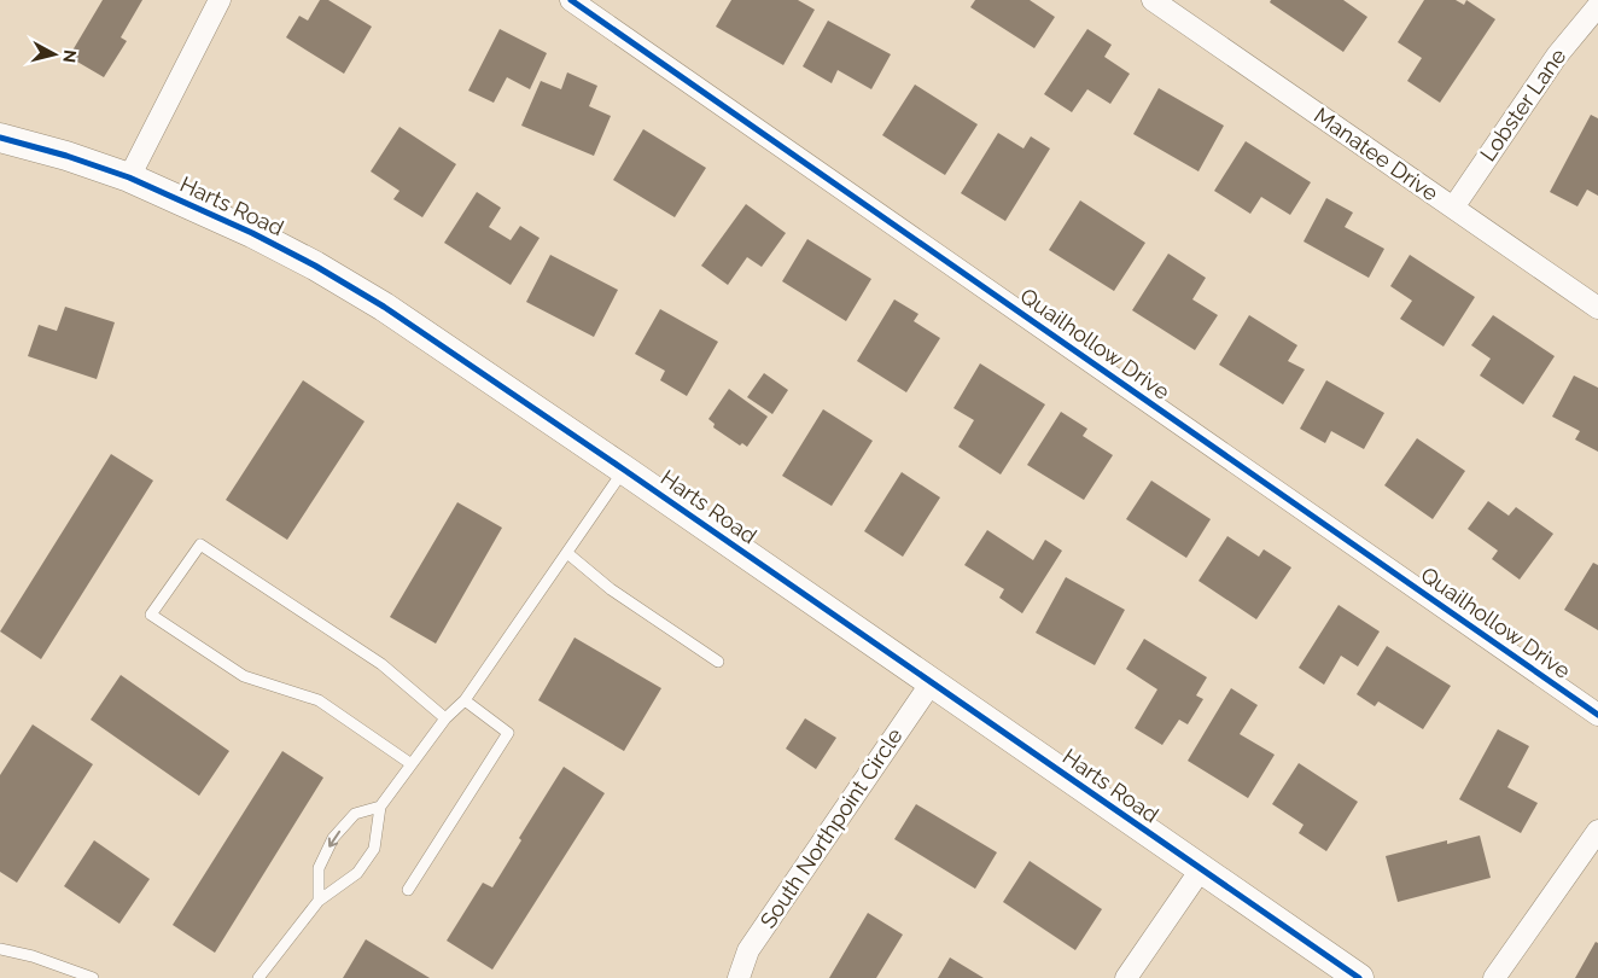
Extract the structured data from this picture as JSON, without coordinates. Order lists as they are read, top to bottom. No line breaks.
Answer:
{"streets":{"street":["Lobster Lane","Manatee Drive","Harts Road","Quailhollow Drive","South Northpoint Circle"]},"crossings":[["Lobster Lane","Manatee Drive"],["Harts Road","South Northpoint Circle"]],"north":"right"}
